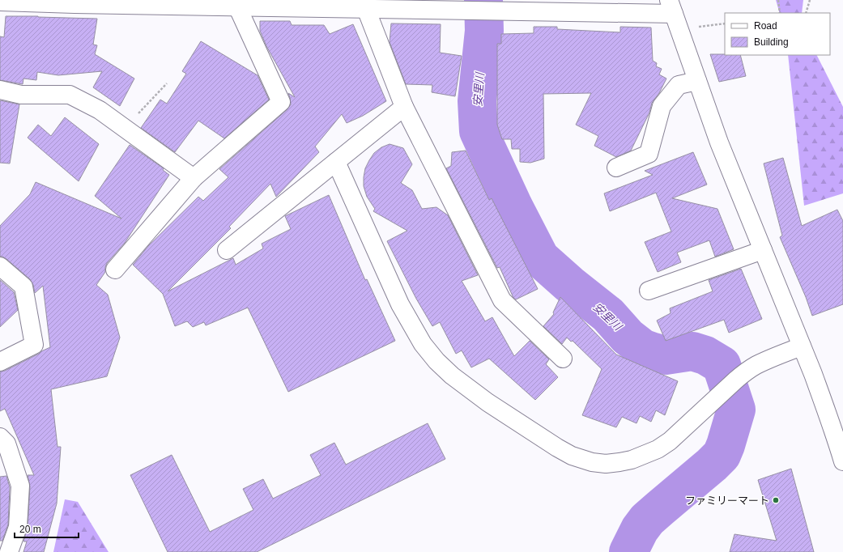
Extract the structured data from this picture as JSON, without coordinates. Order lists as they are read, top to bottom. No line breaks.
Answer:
{"water":["安里川"],"places":["ファミリーマート"],"legend":["Road","Building"],"scale_bar":"20 m"}
